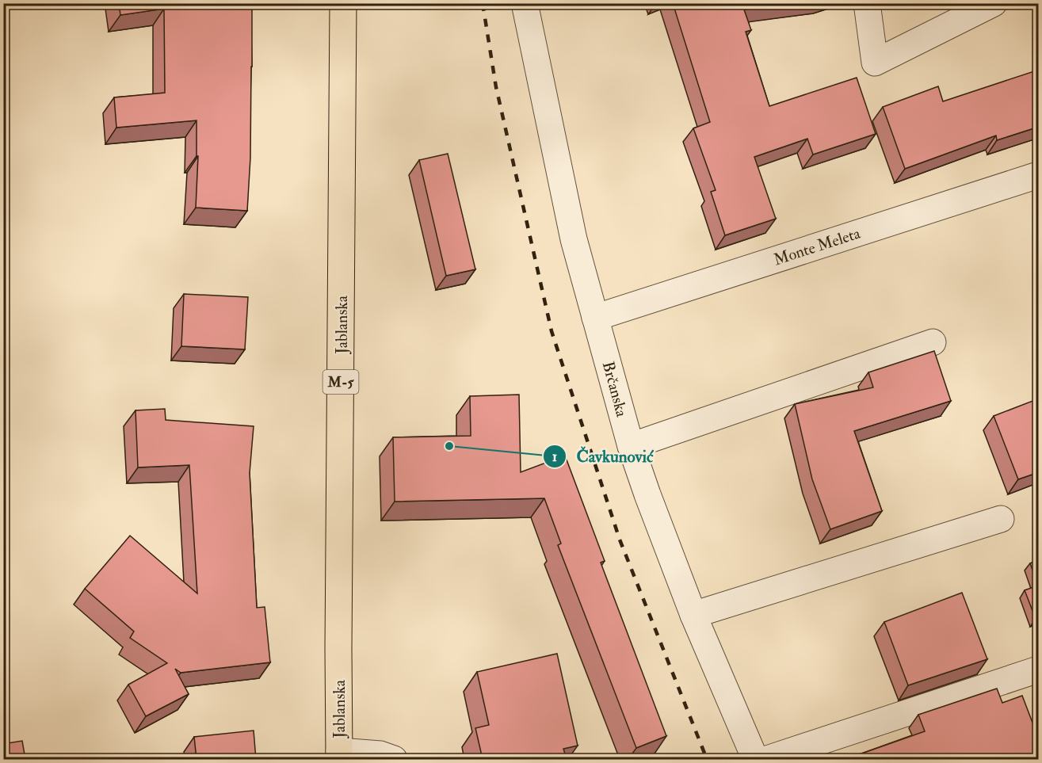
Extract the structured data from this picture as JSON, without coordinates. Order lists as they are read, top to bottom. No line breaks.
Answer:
{"streets":{"main road":["Jablanska","M-5"],"street":["Monte Meleta","Brčanska"]},"crossings":[["Monte Meleta","Brčanska"]],"places":["Čavkunović"]}
